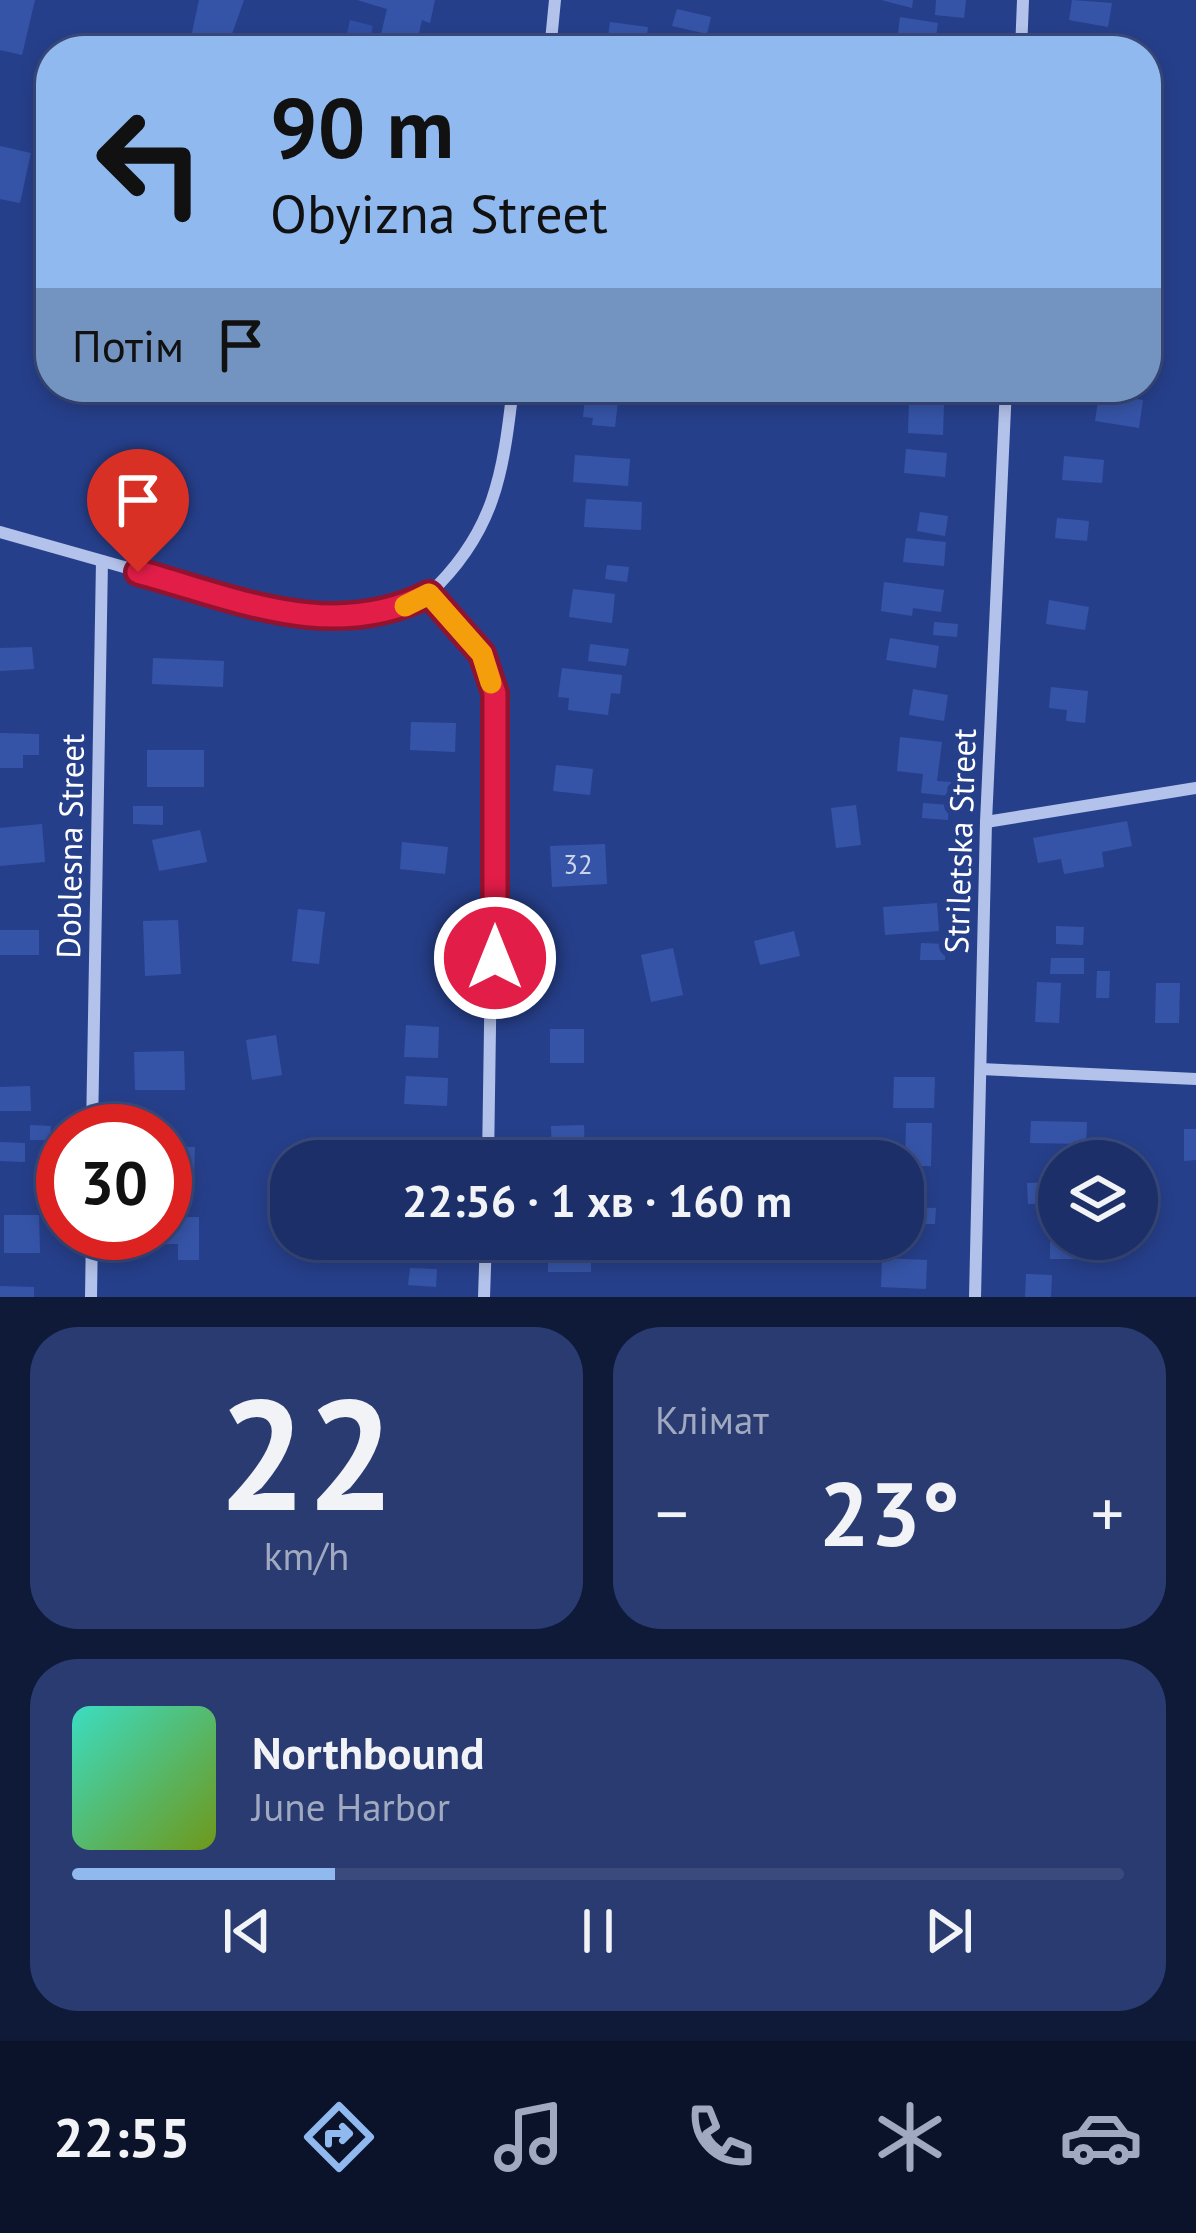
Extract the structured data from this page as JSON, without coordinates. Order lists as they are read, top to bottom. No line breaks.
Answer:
{"streets":{"street":["Striletska Street","Doblesna Street"]},"house_numbers":["32"],"page":{"turn":["90 m","Obyizna Street"],"then":"Потім","limit":"30","trip":"22:56 · 1 хв · 160 m","tile":[["22","km/h"],"Клімат"],"heat":["−","23°","+"],"song":["Northbound","June Harbor"],"tabs":"22:55"}}
